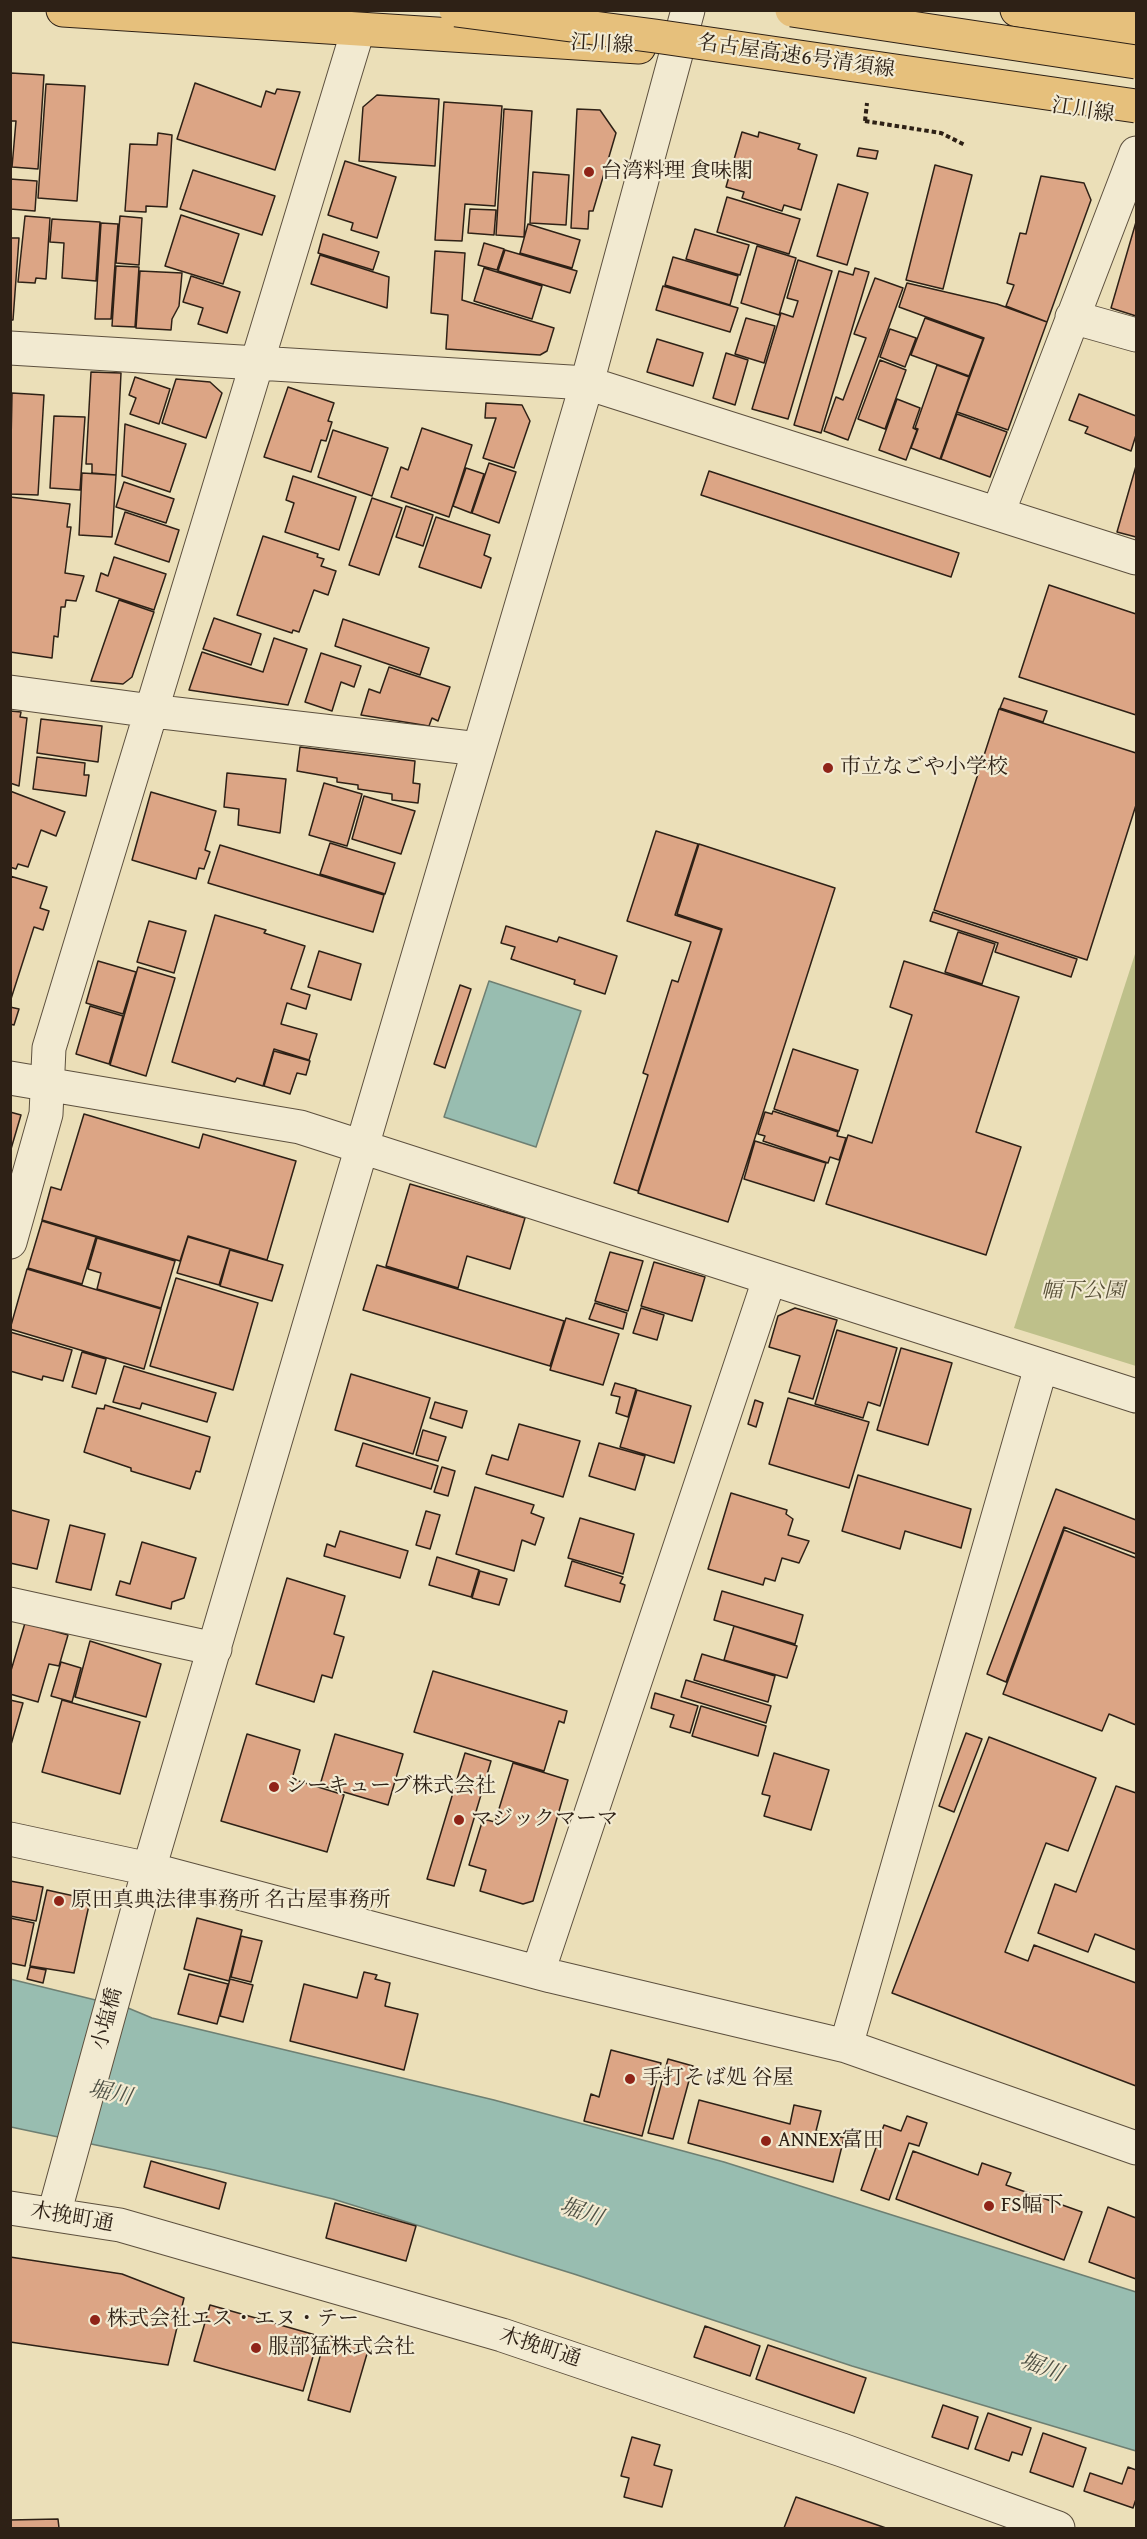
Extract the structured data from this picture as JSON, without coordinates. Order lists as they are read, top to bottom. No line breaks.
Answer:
{"streets":{"main road":["江川線","名古屋高速6号清須線"],"street":["小塩橋","木挽町通"]},"crossings":[["江川線","小塩橋"],["小塩橋","木挽町通"]],"water":["堀川"],"parks":["幅下公園"],"places":["台湾料理 食味閣","市立なごや小学校","シーキューブ株式会社","マジックマーマ","原田真典法律事務所 名古屋事務所","手打そば処 谷屋","ANNEX富田","FS幅下","株式会社エス・エヌ・テー","服部猛株式会社"]}
